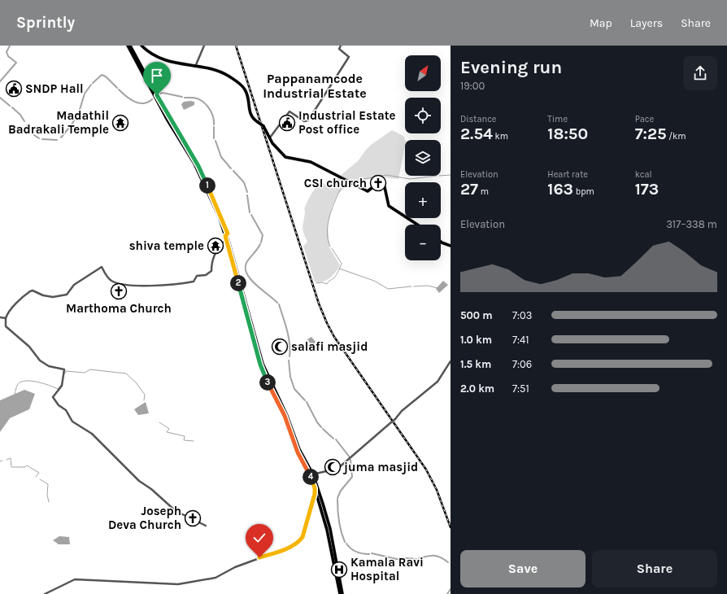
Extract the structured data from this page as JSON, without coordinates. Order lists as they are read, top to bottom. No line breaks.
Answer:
{"districts":["Pappanamcode Industrial Estate"],"places":{"public building":["SNDP Hall","Industrial Estate Post office"],"temple":["Madathil Badrakali Temple","shiva temple"],"church":["CSI church","Marthoma Church","Joseph Deva Church"],"mosque":["salafi masjid","juma masjid"],"hospital":["Kamala Ravi Hospital"]},"north":"top right","page":{"header":"Sprintly","nav":["Map","Layers","Share"],"heading":["Evening run","19:00"],"map_buttons":["+","−"],"stats":[["Distance","2.54 km"],["Time","18:50"],["Pace","7:25 /km"],["Elevation","27 m"],["Heart rate","163 bpm"],["kcal","173"]],"pins":["1","2","3","4"],"chart":["Elevation","317–338 m"],"list":[{"name":"500 m","note":"7:03"},{"name":"1.0 km","note":"7:41"},{"name":"1.5 km","note":"7:06"},{"name":"2.0 km","note":"7:51"}],"buttons":["Save","Share"]}}
